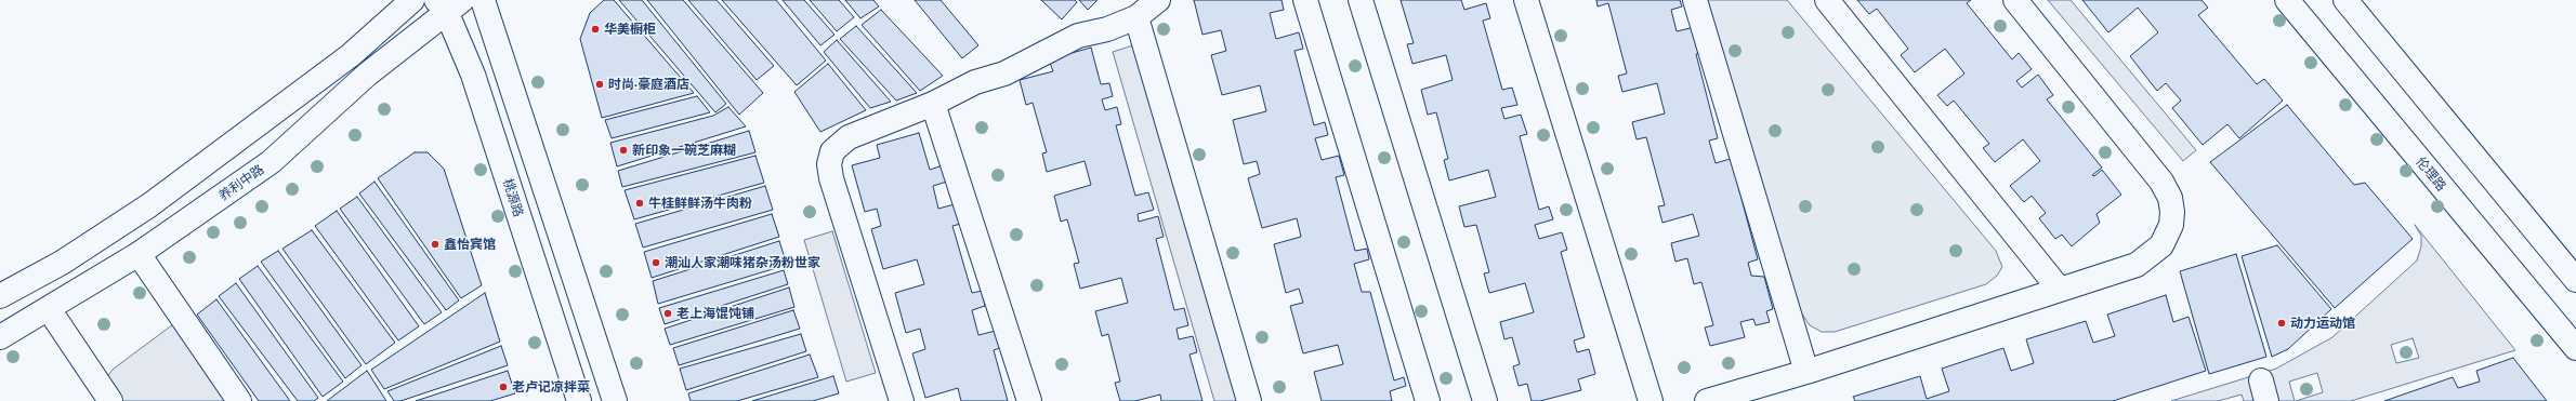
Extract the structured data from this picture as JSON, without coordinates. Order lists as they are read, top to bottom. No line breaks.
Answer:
{"streets":{"main road":["伦理路","养利中路","桃源路"]},"crossings":[["养利中路","桃源路"]],"places":["华美橱柜","时尚·豪庭酒店","新印象一碗芝麻糊","牛桂鲜鲜汤牛肉粉","鑫怡宾馆","潮汕人家潮味猪杂汤粉世家","老上海馄饨铺","动力运动馆","老卢记凉拌菜"]}
